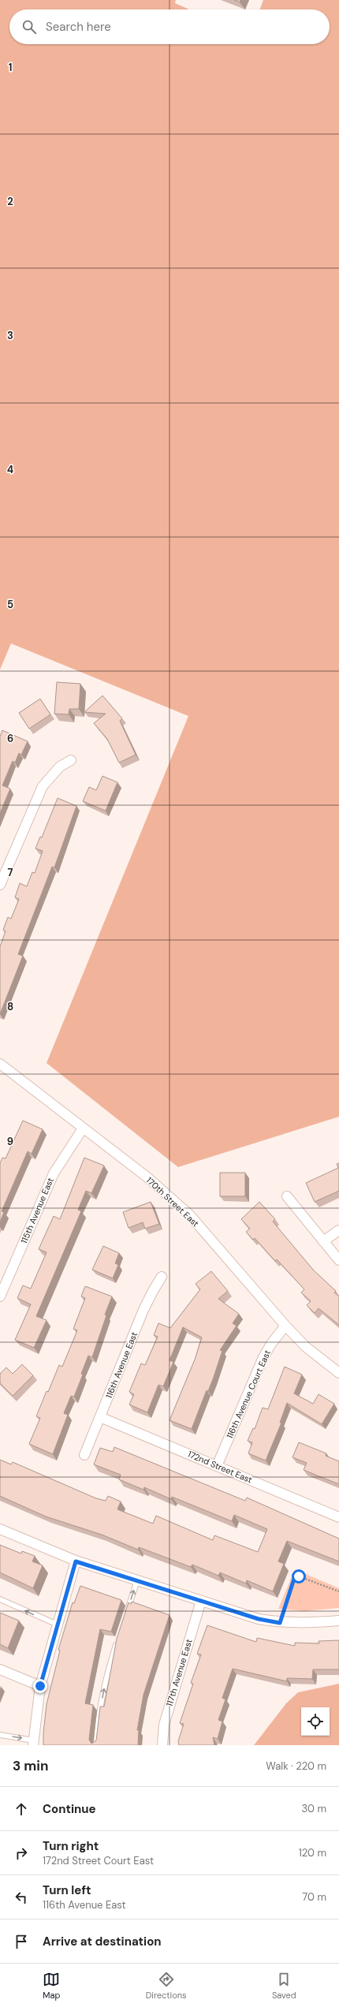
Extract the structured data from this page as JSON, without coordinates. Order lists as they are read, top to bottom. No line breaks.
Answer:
{"streets":{"street":["170th Street East","115th Avenue East","116th Avenue East","116th Avenue Court East","172nd Street East","117th Avenue East"]},"crossings":[["170th Street East","115th Avenue East"],["170th Street East","116th Avenue Court East"],["116th Avenue East","172nd Street East"],["116th Avenue Court East","172nd Street East"]],"page":{"search":"Search here","heading":["3 min","Walk · 220 m"],"list":[["Continue","30 m"],["Turn right","172nd Street Court East","120 m"],["Turn left","116th Avenue East","70 m"],"Arrive at destination"],"nav":["Map","Directions","Saved"]},"grid":{"rows":["1","2","3","4","5","6","7","8","9"]}}
